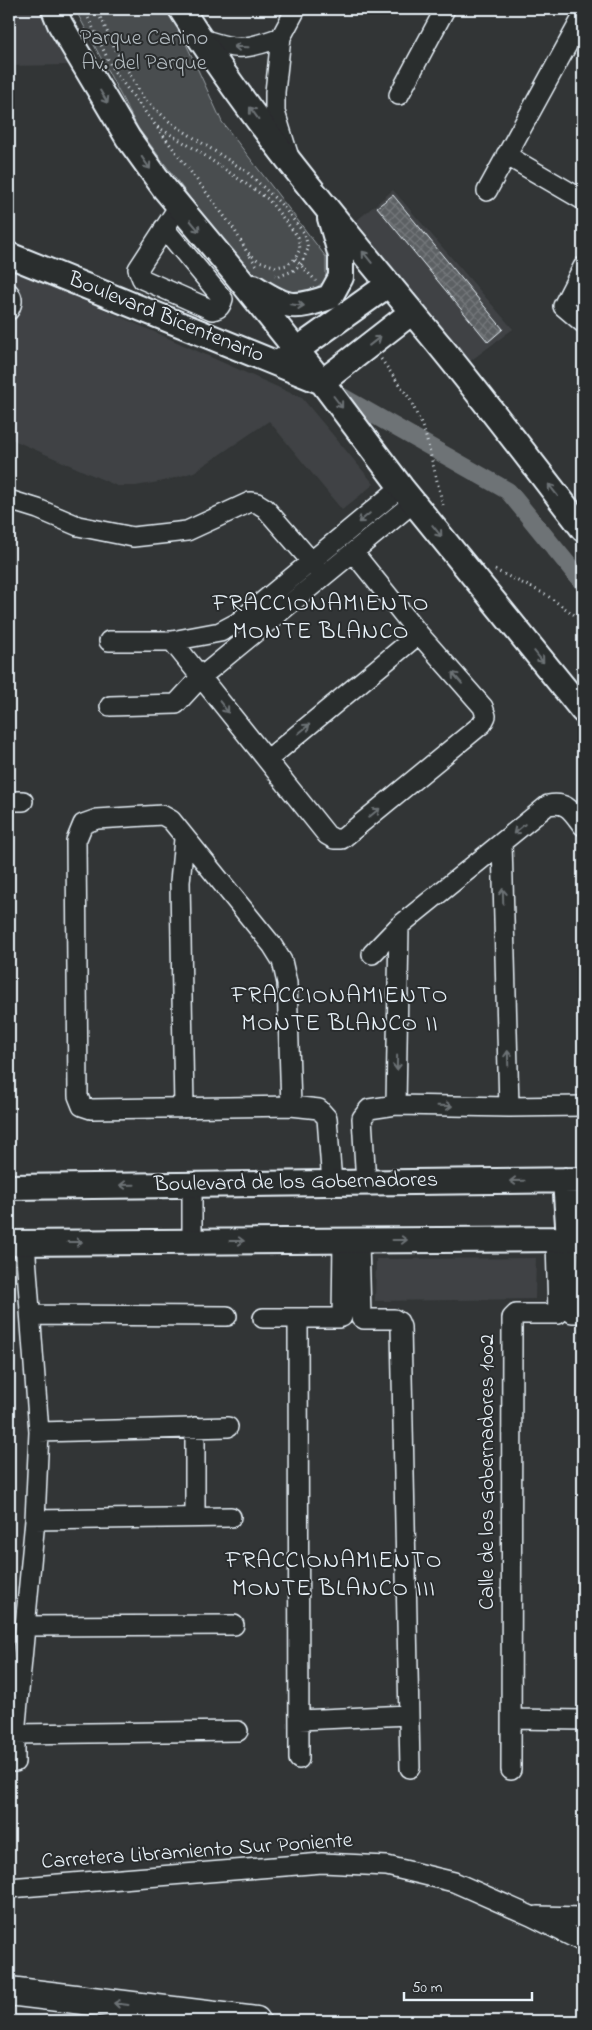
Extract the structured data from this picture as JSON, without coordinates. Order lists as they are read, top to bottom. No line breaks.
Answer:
{"streets":{"main road":["Boulevard Bicentenario","Boulevard de los Gobernadores"],"street":["Calle de los Gobernadores 1002","Carretera Libramiento Sur Poniente"]},"districts":["FRACCIONAMIENTO MONTE BLANCO","FRACCIONAMIENTO MONTE BLANCO II","FRACCIONAMIENTO MONTE BLANCO III"],"parks":["Parque Canino Av. del Parque"],"scale_bar":"50 m"}
